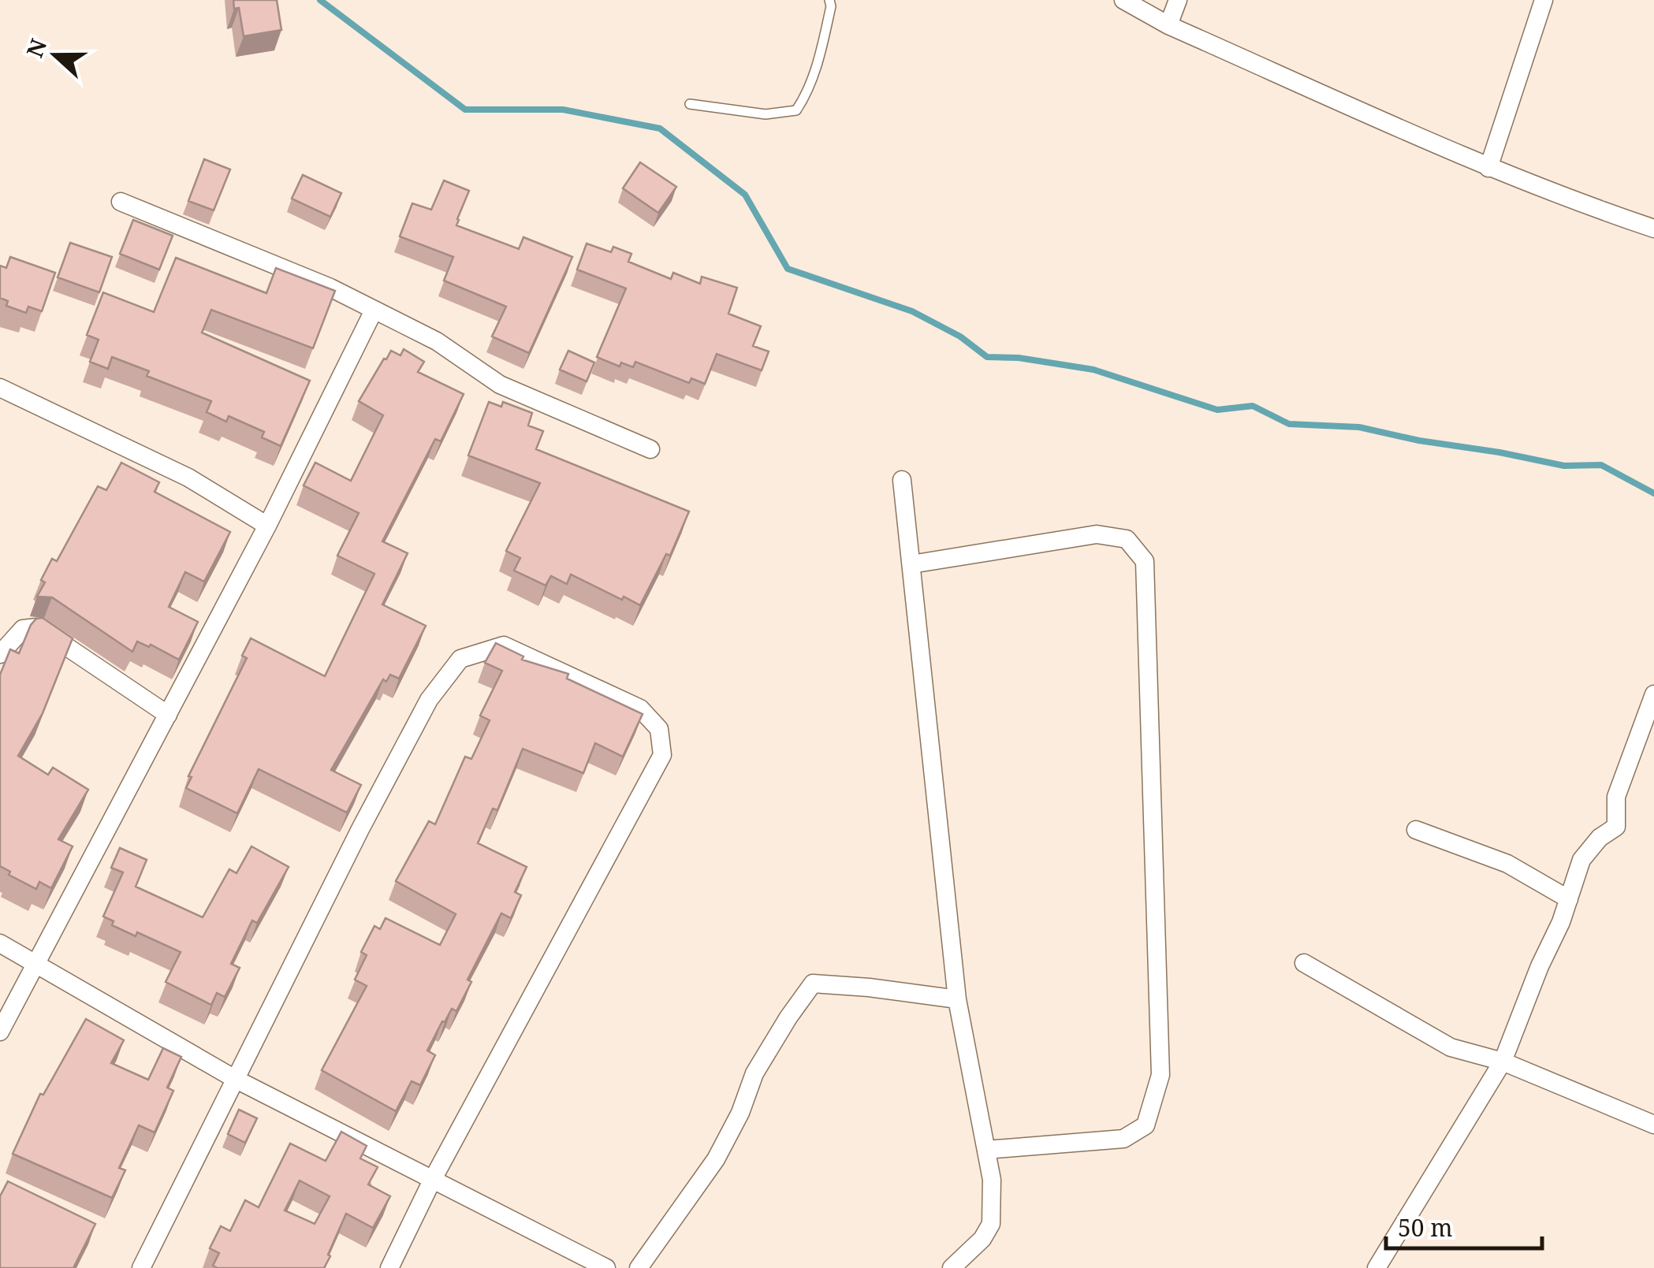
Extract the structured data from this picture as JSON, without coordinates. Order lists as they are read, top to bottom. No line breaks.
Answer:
{"scale_bar":"50 m","north":"left"}
